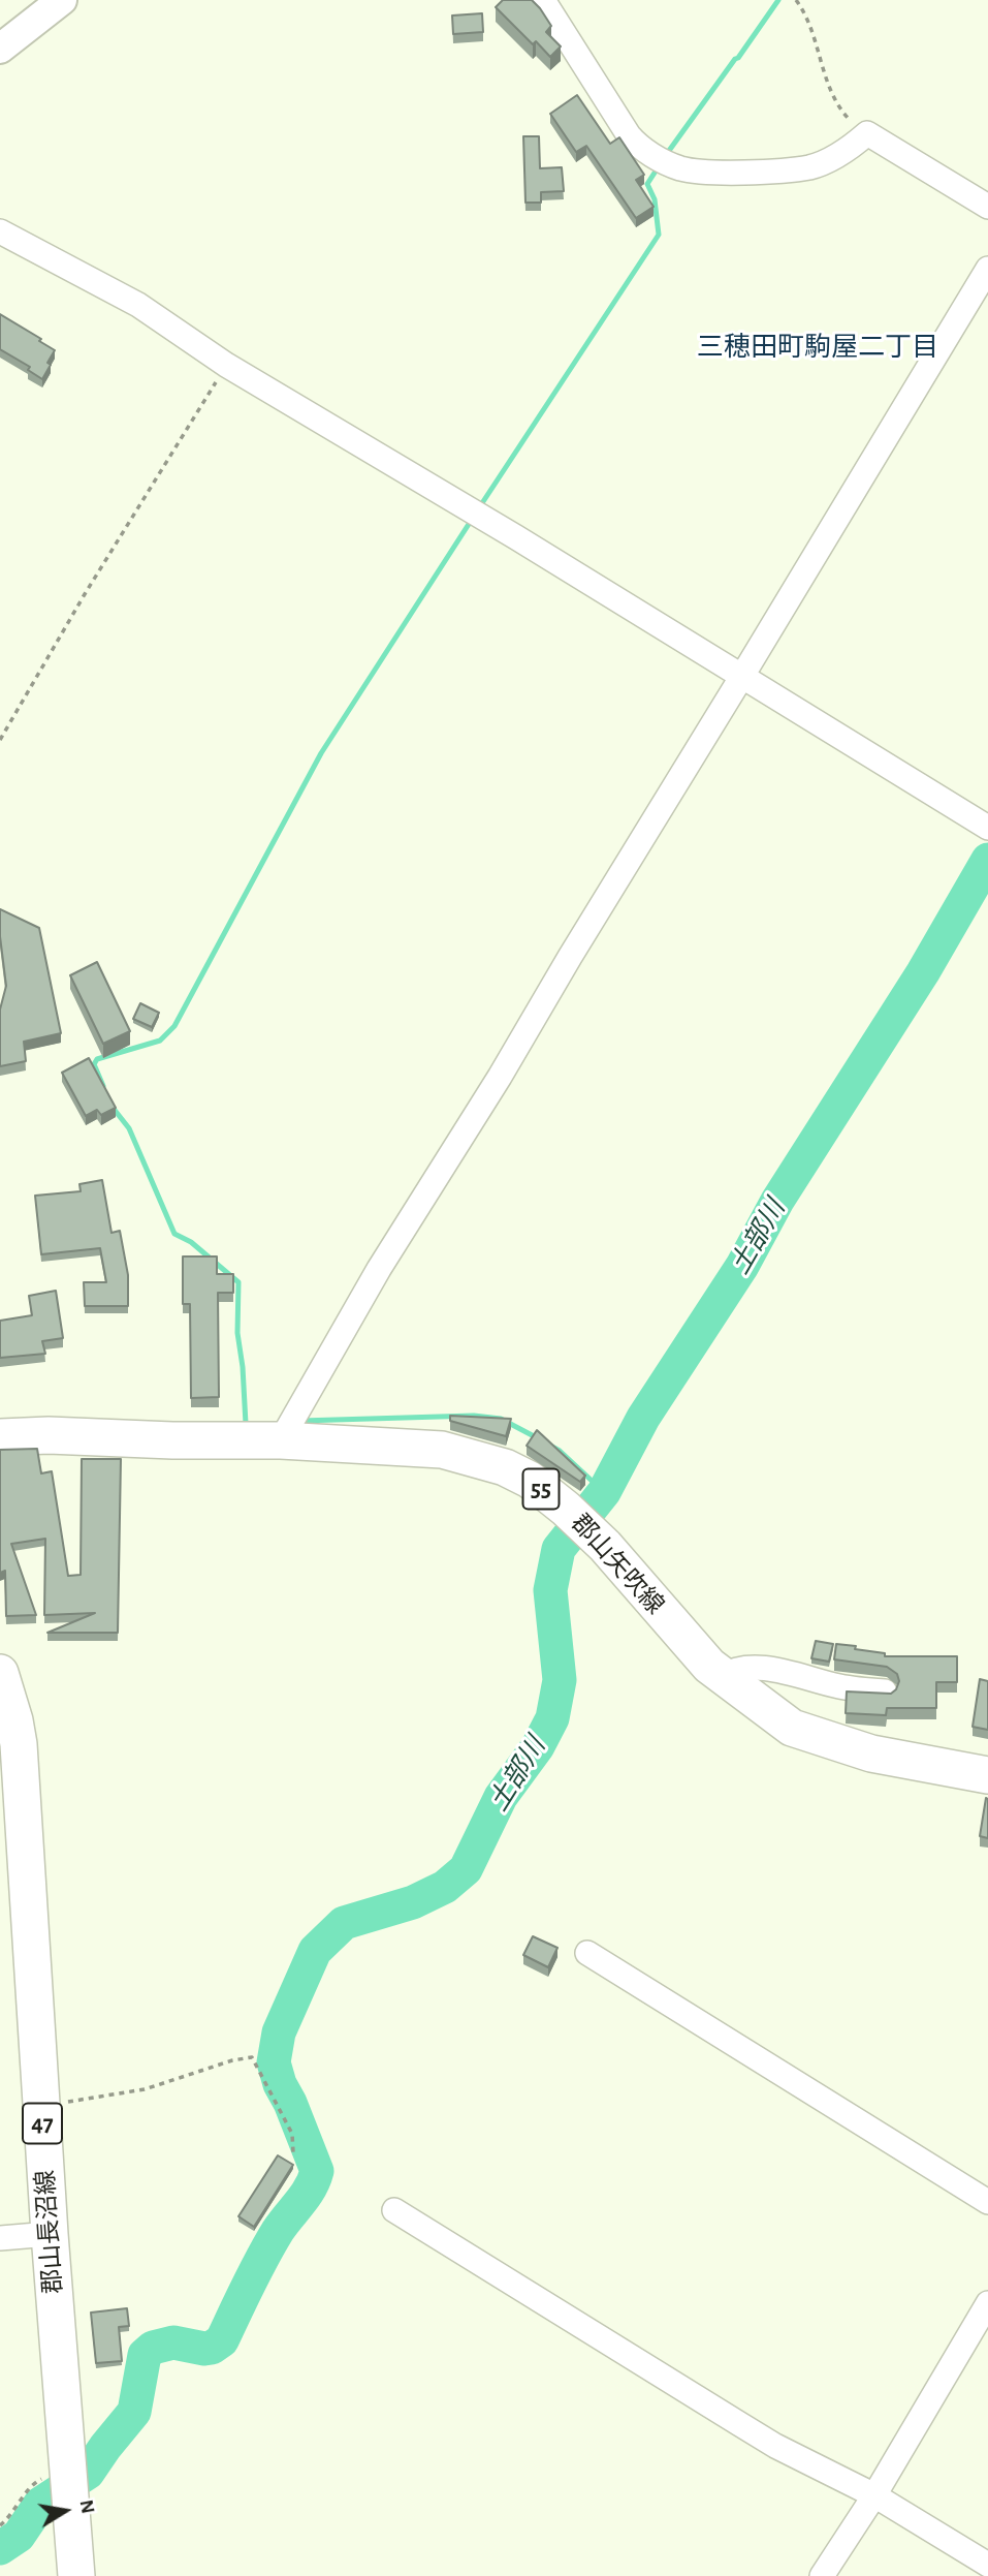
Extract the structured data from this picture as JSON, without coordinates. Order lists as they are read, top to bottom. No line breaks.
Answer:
{"streets":{"main road":["55","郡山矢吹線","47","郡山長沼線"]},"districts":["三穂田町駒屋二丁目"],"water":["土部川"],"north":"right"}
